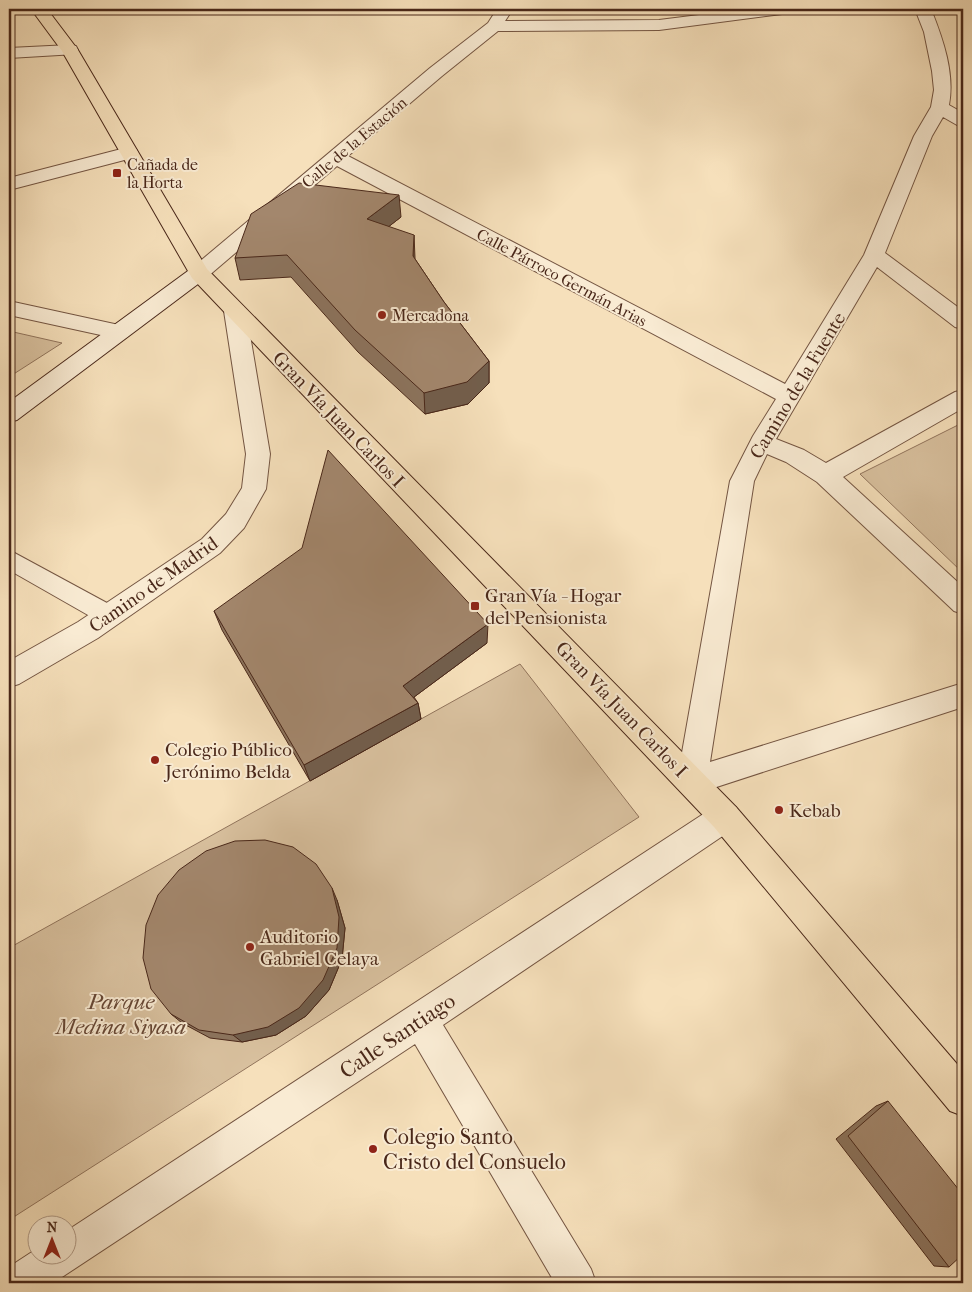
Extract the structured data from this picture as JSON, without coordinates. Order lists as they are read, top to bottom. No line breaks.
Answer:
{"streets":{"main road":["Gran Vía Juan Carlos I"],"street":["Calle de la Estación","Calle Párroco Germán Arias","Camino de la Fuente","Camino de Madrid","Calle Santiago"]},"crossings":[["Calle de la Estación","Calle Párroco Germán Arias"],["Calle de la Estación","Gran Vía Juan Carlos I"],["Calle Párroco Germán Arias","Camino de la Fuente"],["Camino de la Fuente","Gran Vía Juan Carlos I"],["Gran Vía Juan Carlos I","Camino de Madrid"],["Gran Vía Juan Carlos I","Calle Santiago"]],"parks":["Parque Medina Siyasa"],"places":{"transit":["Cañada de la Horta","Gran Vía - Hogar del Pensionista"],"other":["Mercadona","Colegio Público Jerónimo Belda","Kebab","Auditorio Gabriel Celaya","Colegio Santo Cristo del Consuelo"]},"north":"top"}
